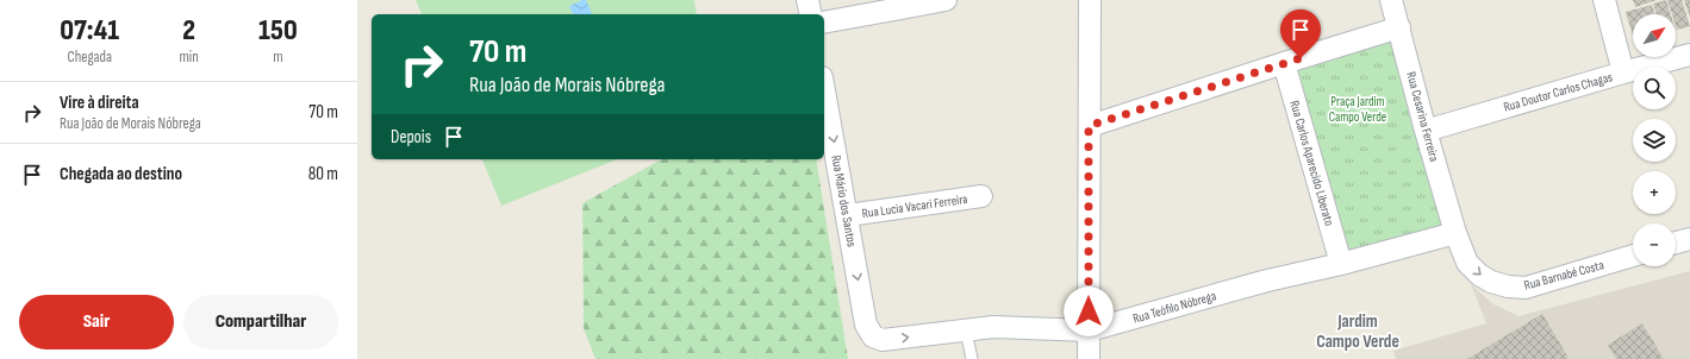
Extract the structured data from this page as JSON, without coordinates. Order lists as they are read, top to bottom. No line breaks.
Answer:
{"streets":{"street":["Rua Doutor Carlos Chagas","Rua Cesarina Ferreira","Rua Carlos Aparecido Liberato","Rua Mário dos Santos","Rua Lucia Vacari Ferreira","Rua Barnabé Costa","Rua Teófilo Nóbrega"]},"crossings":[["Rua Doutor Carlos Chagas","Rua Cesarina Ferreira"],["Rua Cesarina Ferreira","Rua Barnabé Costa"],["Rua Cesarina Ferreira","Rua Teófilo Nóbrega"],["Rua Carlos Aparecido Liberato","Rua Teófilo Nóbrega"],["Rua Mário dos Santos","Rua Lucia Vacari Ferreira"],["Rua Mário dos Santos","Rua Teófilo Nóbrega"],["Rua Barnabé Costa","Rua Teófilo Nóbrega"]],"one_way":["Rua Mário dos Santos","Rua Barnabé Costa"],"districts":["Jardim Campo Verde"],"parks":["Praça Jardim Campo Verde"],"north":"top right","page":{"eta":["07:41","Chegada","2","min","150","m"],"map_buttons":["+","−"],"turn":["70 m","Rua João de Morais Nóbrega"],"list":[{"name":"Vire à direita","note":"Rua João de Morais Nóbrega","value":"70 m"},{"name":"Chegada ao destino","value":"80 m"}],"then":"Depois","buttons":["Sair","Compartilhar"]}}
